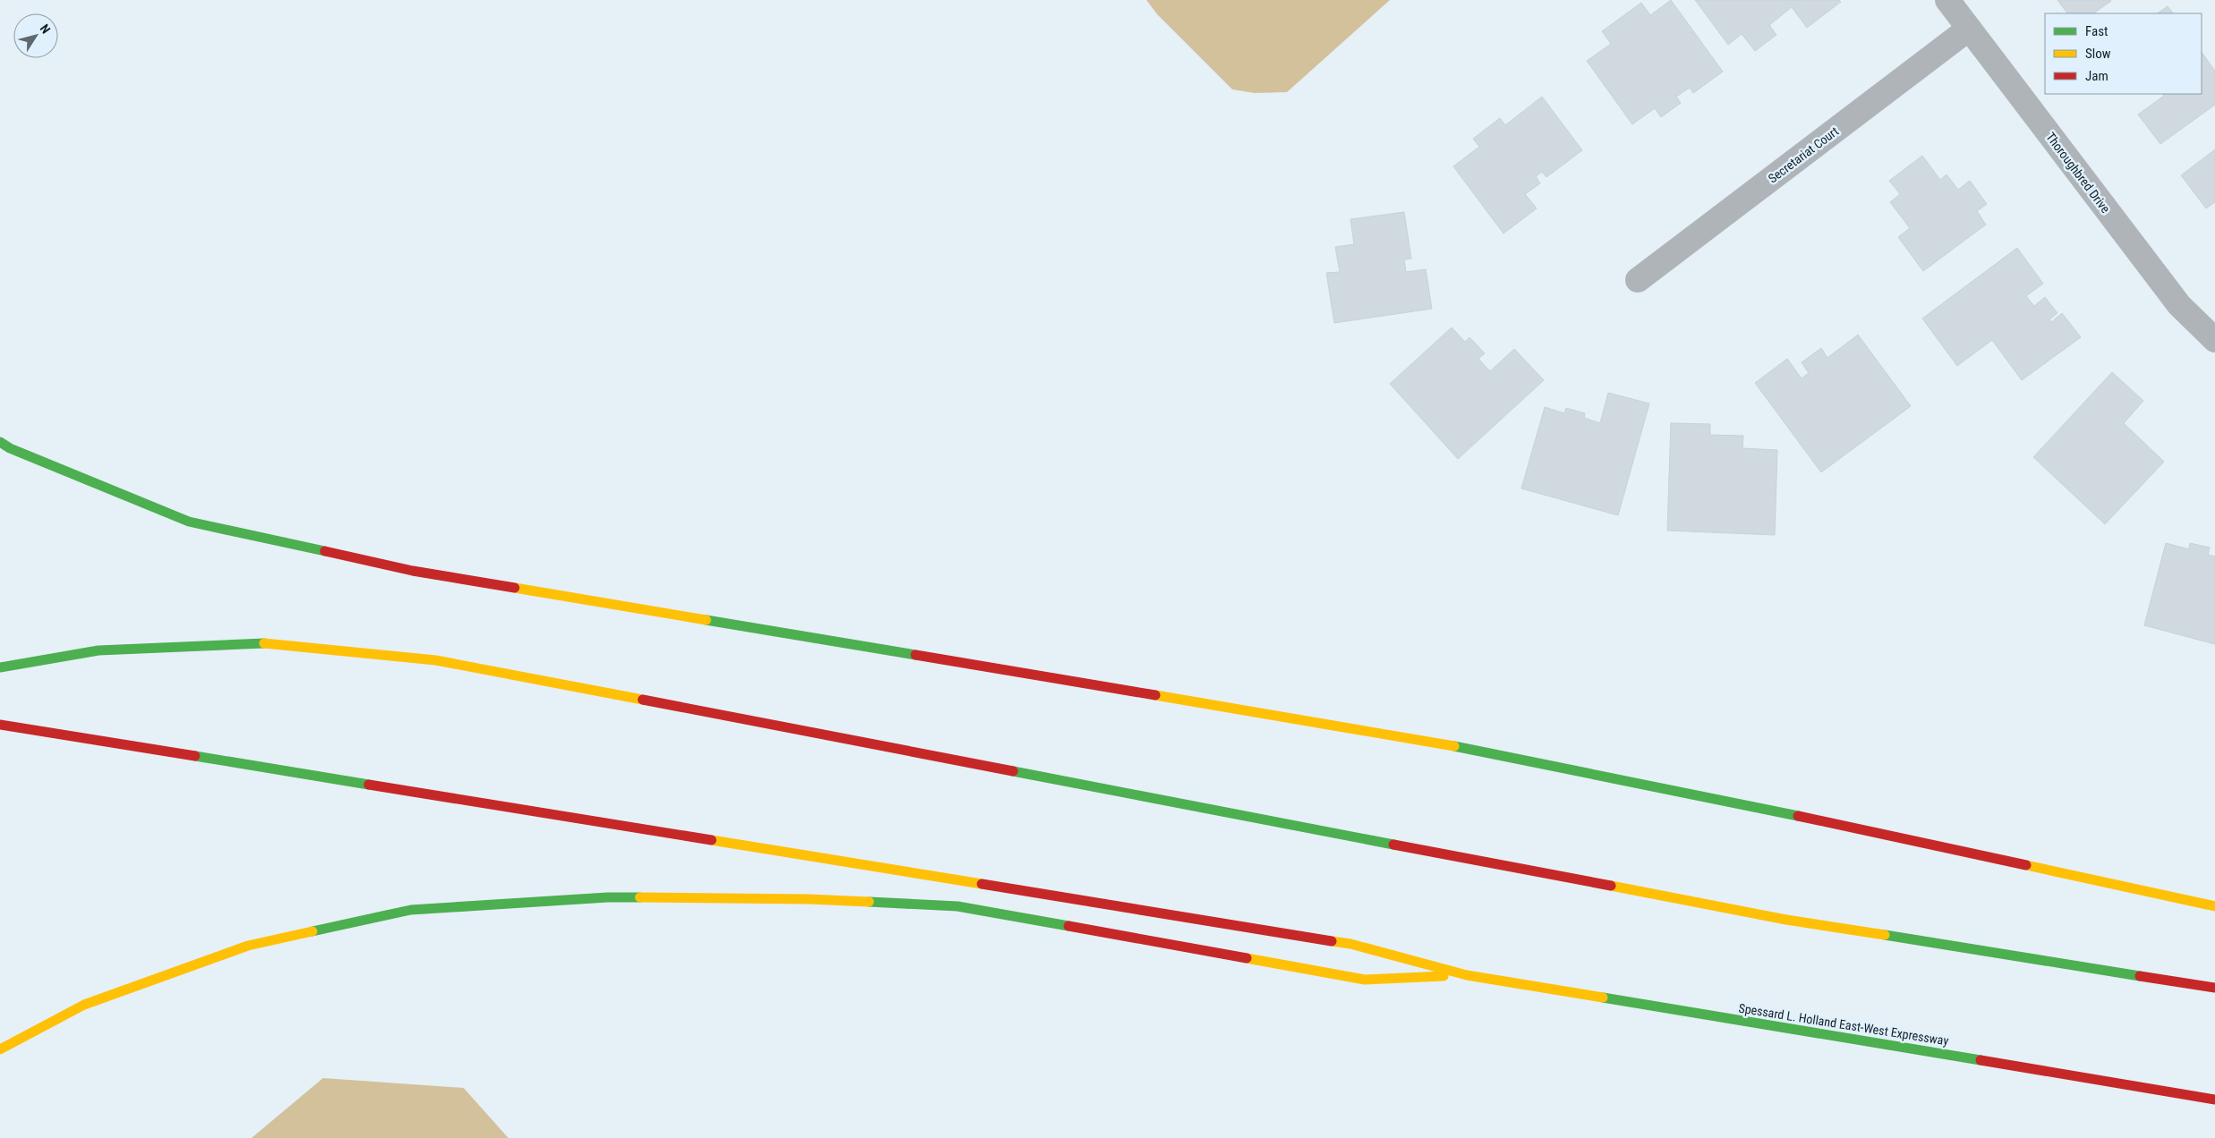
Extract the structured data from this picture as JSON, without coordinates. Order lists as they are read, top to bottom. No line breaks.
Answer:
{"streets":{"highway":["Spessard L. Holland East-West Expressway"],"street":["Secretariat Court","Thoroughbred Drive"]},"crossings":[["Secretariat Court","Thoroughbred Drive"]],"legend":["Fast","Slow","Jam"],"north":"top right"}
